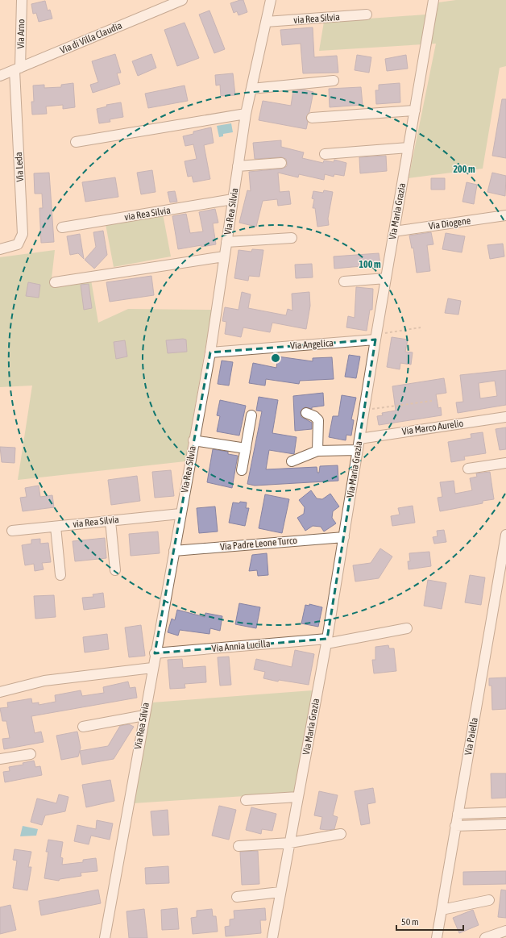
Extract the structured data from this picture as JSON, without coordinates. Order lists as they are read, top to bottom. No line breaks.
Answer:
{"streets":{"street":["via Rea Silvia","Via Arno","Via di Villa Claudia","Via Leda","Via Rea Silvia","Via Maria Grazia","Via Diogene","Via Angelica","Via Marco Aurelio","Via Padre Leone Turco","Via Annia Lucilla","Via Paiella"]},"crossings":[["via Rea Silvia","Via Rea Silvia"],["Via Arno","Via di Villa Claudia"],["Via Arno","Via Leda"],["Via di Villa Claudia","Via Leda"],["Via Rea Silvia","Via Angelica"],["Via Rea Silvia","Via Padre Leone Turco"],["Via Rea Silvia","Via Annia Lucilla"],["Via Maria Grazia","Via Diogene"],["Via Maria Grazia","Via Angelica"],["Via Maria Grazia","Via Marco Aurelio"],["Via Maria Grazia","Via Padre Leone Turco"],["Via Maria Grazia","Via Annia Lucilla"]],"scale_bar":"50 m","rings":["200 m","100 m"]}
